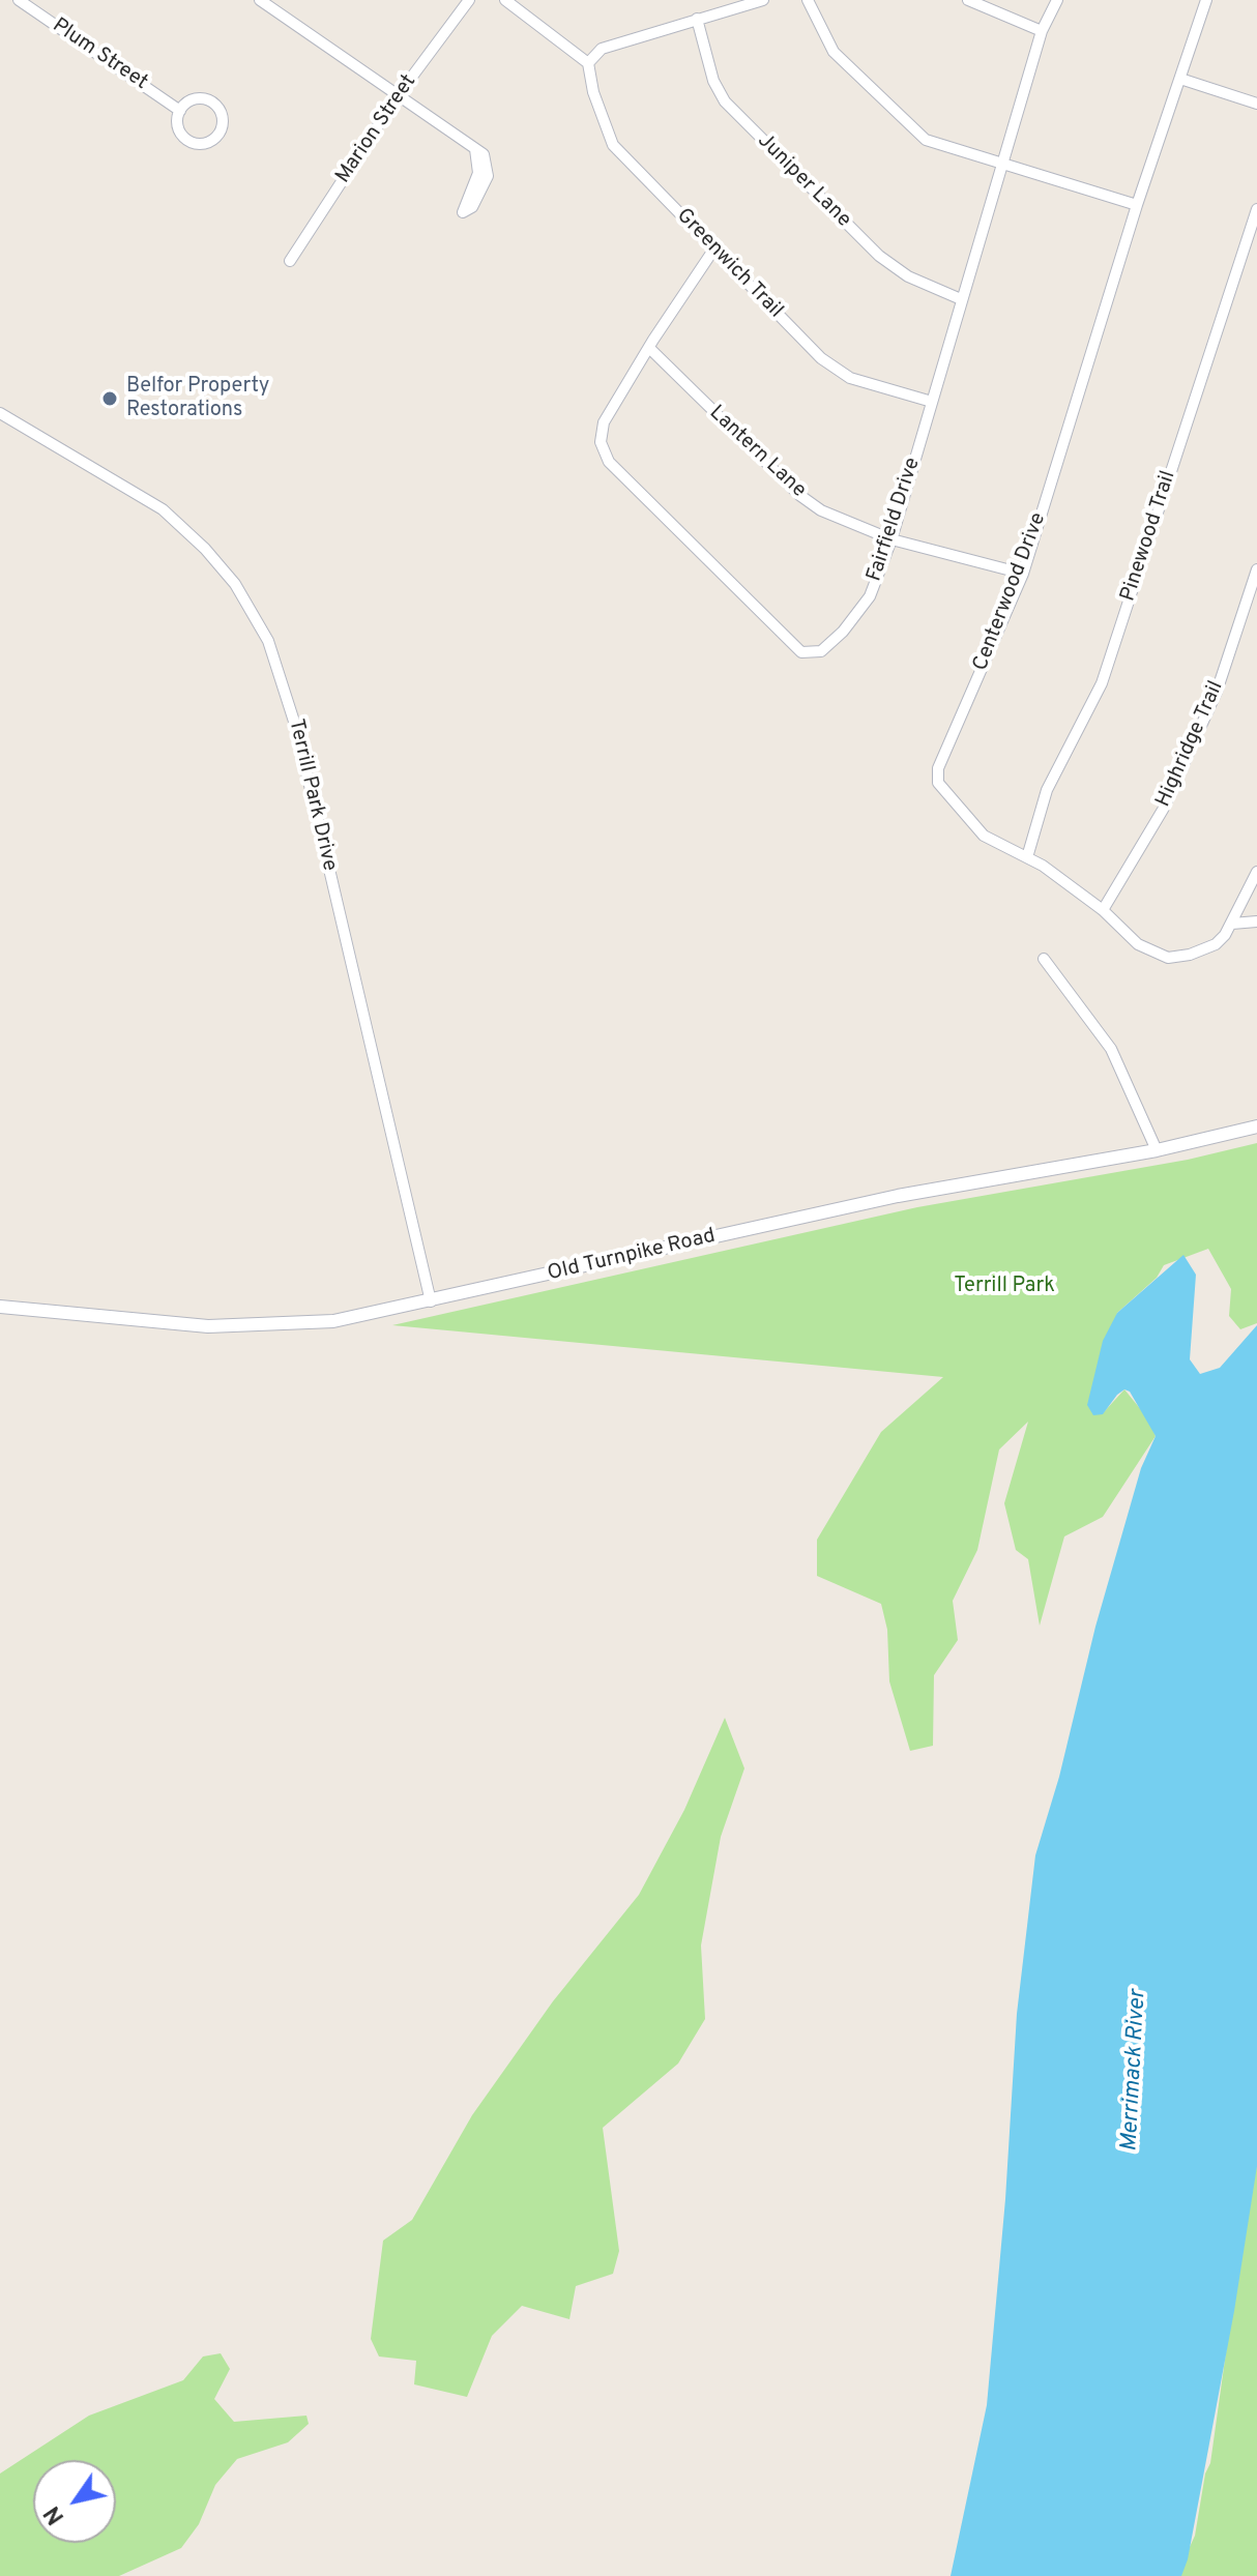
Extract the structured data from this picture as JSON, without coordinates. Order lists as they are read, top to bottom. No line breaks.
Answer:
{"streets":{"street":["Plum Street","Marion Street","Juniper Lane","Greenwich Trail","Lantern Lane","Fairfield Drive","Pinewood Trail","Centerwood Drive","Highridge Trail","Terrill Park Drive","Old Turnpike Road"]},"crossings":[["Juniper Lane","Fairfield Drive"],["Greenwich Trail","Fairfield Drive"],["Lantern Lane","Fairfield Drive"],["Lantern Lane","Centerwood Drive"],["Pinewood Trail","Centerwood Drive"],["Centerwood Drive","Highridge Trail"],["Terrill Park Drive","Old Turnpike Road"]],"water":["Merrimack River"],"parks":["Terrill Park"],"places":["Belfor Property Restorations"],"north":"bottom left"}
